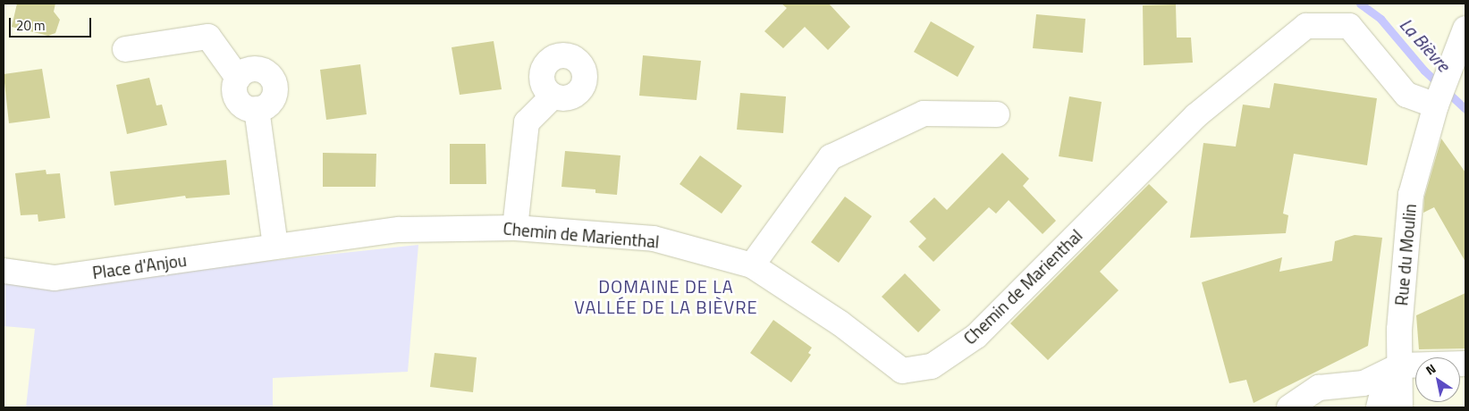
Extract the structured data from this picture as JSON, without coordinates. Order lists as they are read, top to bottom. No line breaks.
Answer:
{"streets":{"street":["Chemin de Marienthal","Rue du Moulin","Place d'Anjou"]},"crossings":[["Chemin de Marienthal","Rue du Moulin"],["Chemin de Marienthal","Place d'Anjou"]],"districts":["DOMAINE DE LA VALLÉE DE LA BIÈVRE"],"water":["La Bièvre"],"scale_bar":"20 m","north":"top left"}
